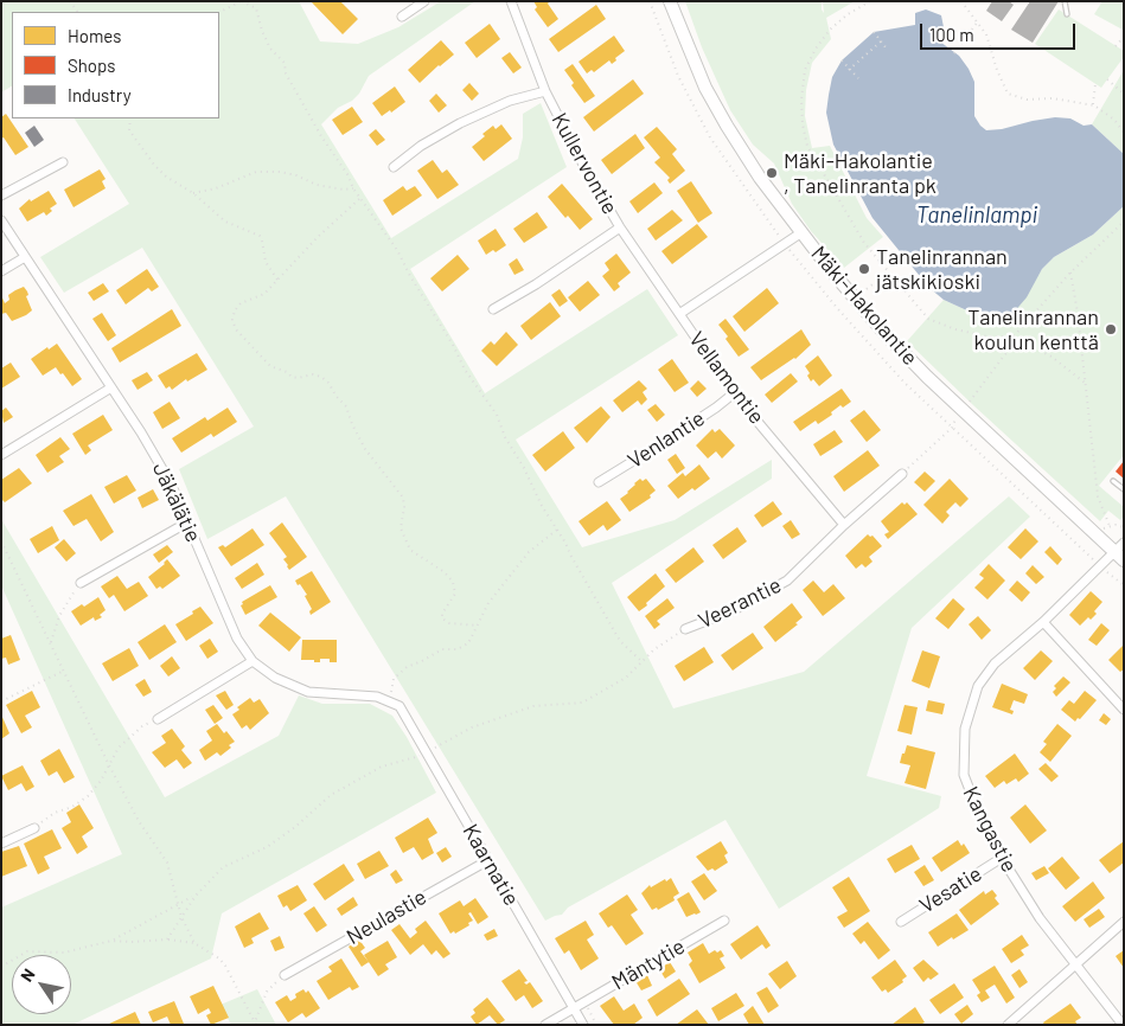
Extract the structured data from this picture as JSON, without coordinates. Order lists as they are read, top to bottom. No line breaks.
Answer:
{"streets":{"street":["Kullervontie","Mäki-Hakolantie","Vellamontie","Venlantie","Jäkälätie","Veerantie","Kangastie","Kaarnatie","Vesatie","Neulastie","Mäntytie"]},"crossings":[["Kullervontie","Vellamontie"],["Mäki-Hakolantie","Vellamontie"],["Mäki-Hakolantie","Kangastie"],["Vellamontie","Venlantie"],["Vellamontie","Veerantie"],["Jäkälätie","Kaarnatie"],["Kangastie","Vesatie"],["Kaarnatie","Neulastie"],["Kaarnatie","Mäntytie"]],"water":["Tanelinlampi"],"places":["Mäki-Hakolantie , Tanelinranta pk","Tanelinrannan jätskikioski","Tanelinrannan koulun kenttä"],"legend":["Homes","Shops","Industry"],"scale_bar":"100 m","north":"top left"}
